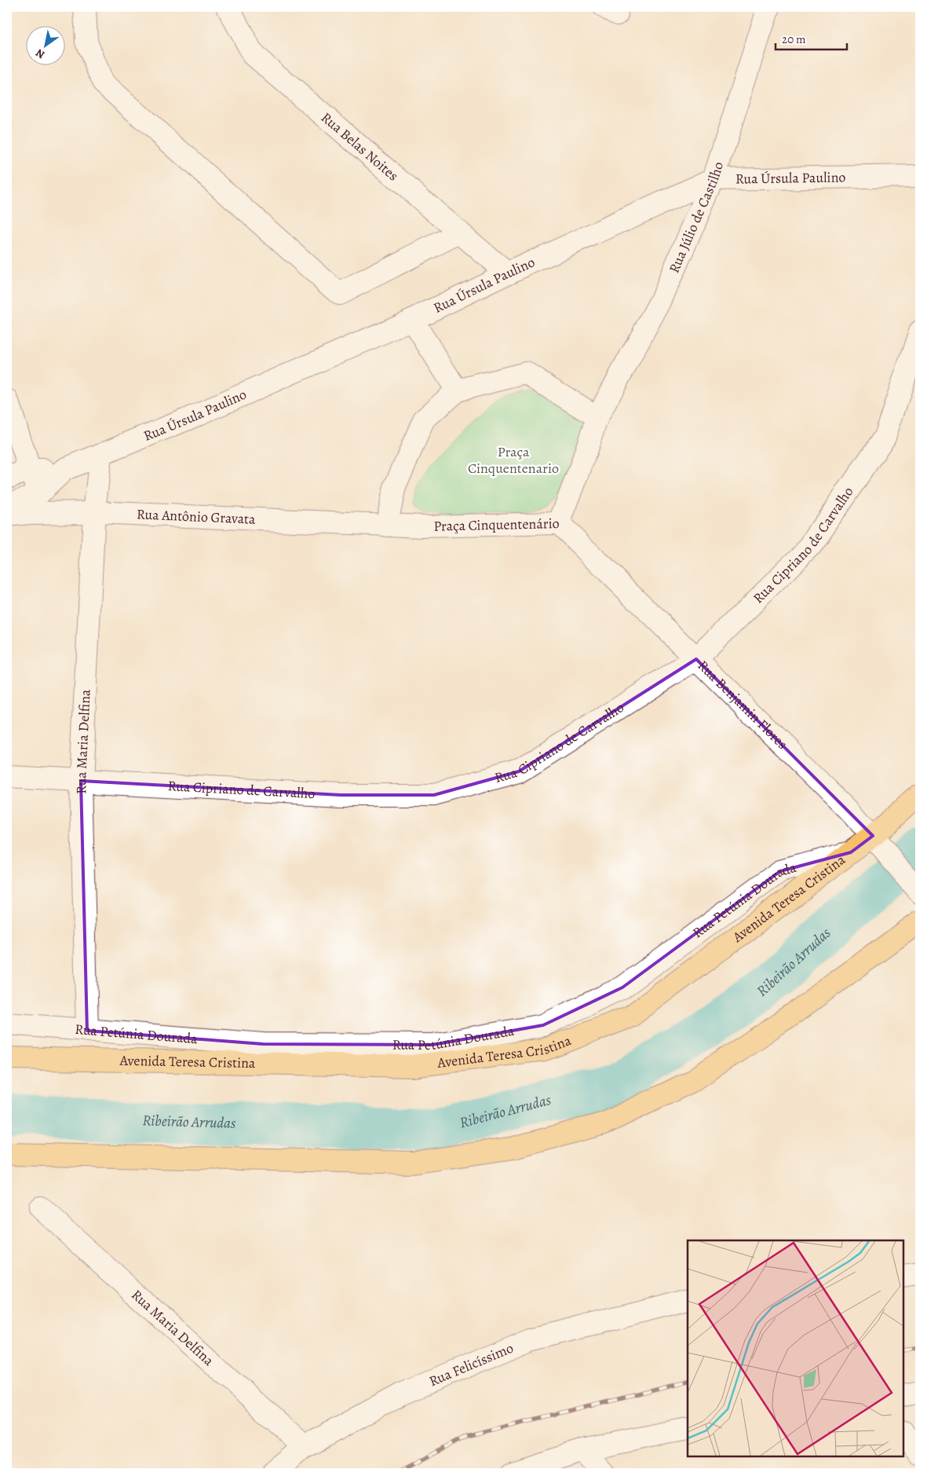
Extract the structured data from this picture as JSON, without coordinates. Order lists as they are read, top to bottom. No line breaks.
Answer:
{"streets":{"main road":["Avenida Teresa Cristina"],"street":["Rua Belas Noites","Rua Úrsula Paulino","Rua Júlio de Castilho","Rua Antônio Gravata","Praça Cinquentenário","Rua Cipriano de Carvalho","Rua Benjamin Flores","Rua Maria Delfina","Rua Petúnia Dourada","Rua Felicíssimo"]},"crossings":[["Rua Belas Noites","Rua Úrsula Paulino"],["Rua Úrsula Paulino","Rua Júlio de Castilho"],["Rua Úrsula Paulino","Rua Maria Delfina"],["Rua Júlio de Castilho","Praça Cinquentenário"],["Rua Antônio Gravata","Praça Cinquentenário"],["Rua Antônio Gravata","Rua Maria Delfina"],["Praça Cinquentenário","Rua Benjamin Flores"],["Rua Cipriano de Carvalho","Rua Benjamin Flores"],["Rua Cipriano de Carvalho","Rua Maria Delfina"],["Rua Benjamin Flores","Avenida Teresa Cristina"],["Rua Maria Delfina","Rua Petúnia Dourada"],["Rua Maria Delfina","Rua Felicíssimo"],["Avenida Teresa Cristina","Rua Petúnia Dourada"]],"water":["Ribeirão Arrudas"],"parks":["Praça Cinquentenario"],"scale_bar":"20 m","north":"bottom left"}
